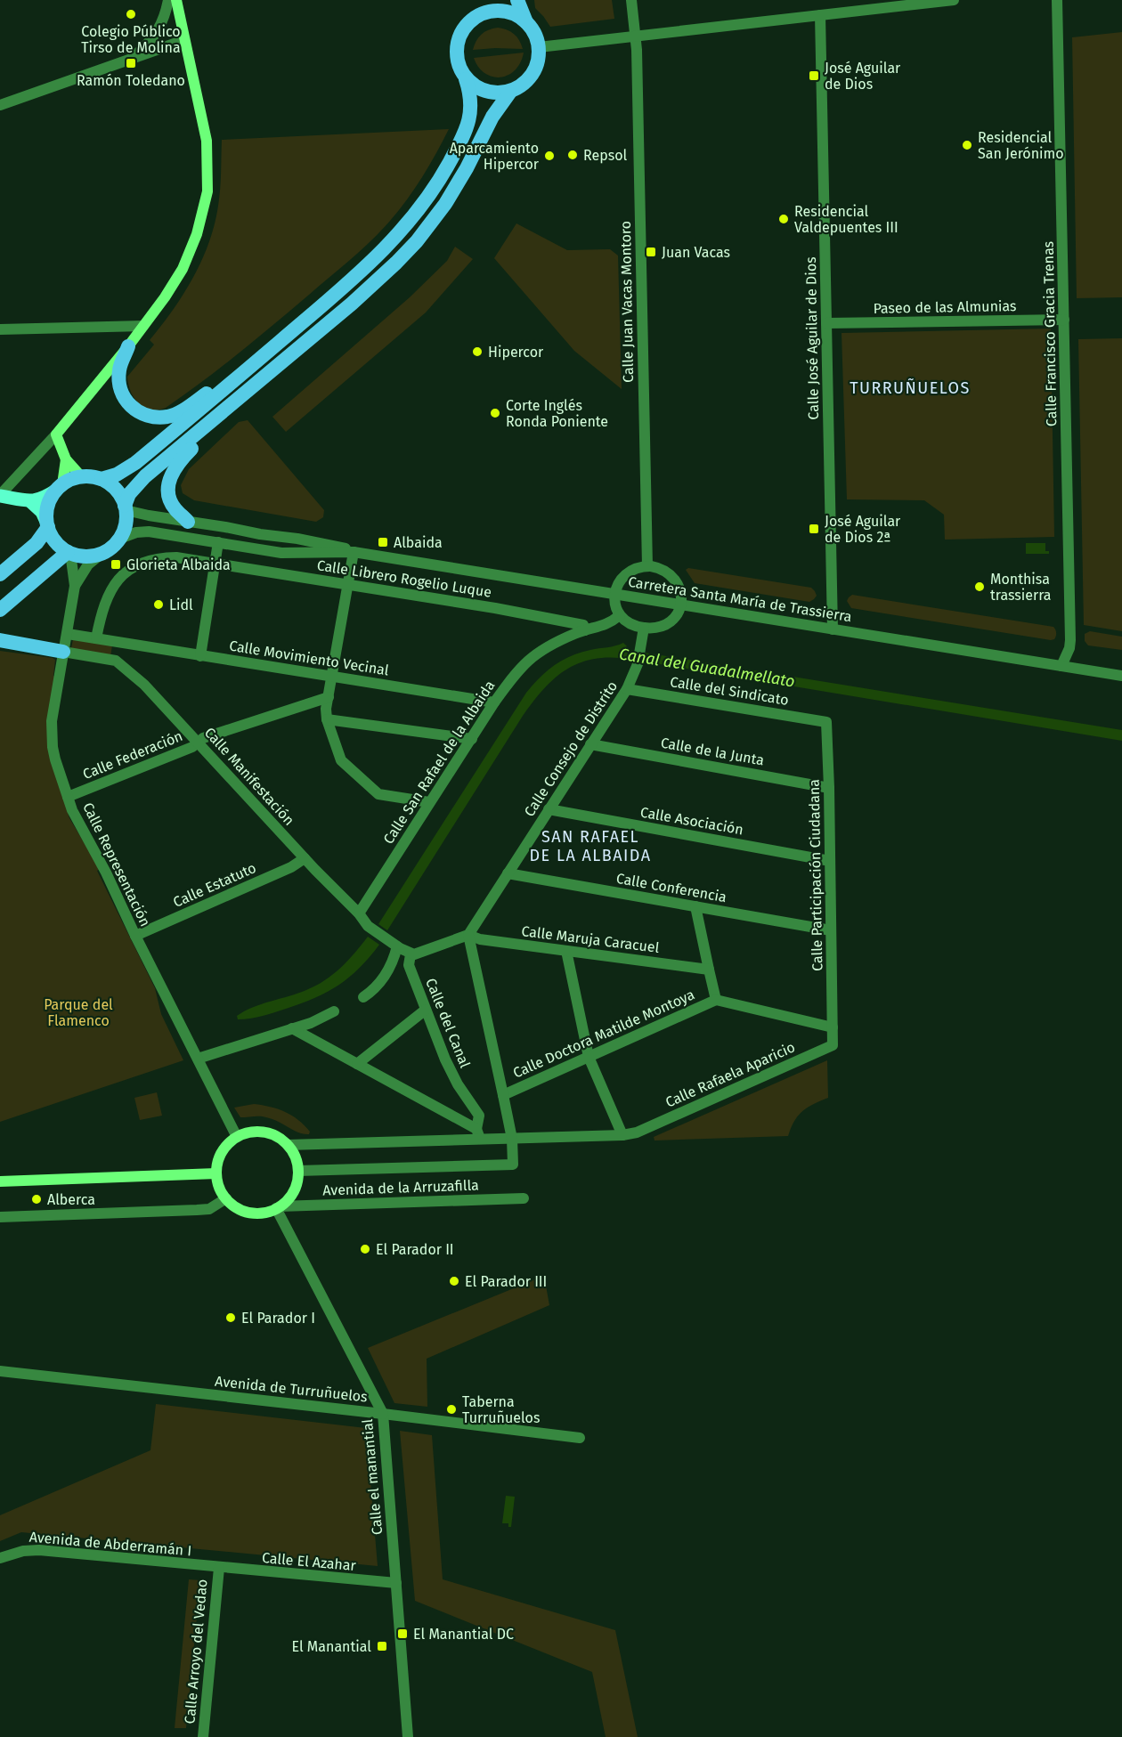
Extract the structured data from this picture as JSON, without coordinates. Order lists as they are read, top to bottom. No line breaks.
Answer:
{"streets":{"street":["Calle Juan Vacas Montoro","Paseo de las Almunias","Calle Francisco Gracia Trenas","Calle José Aguilar de Dios","Calle Librero Rogelio Luque","Carretera Santa María de Trassierra","Calle Movimiento Vecinal","Calle del Sindicato","Calle Consejo de Distrito","Calle de la Junta","Calle Federación","Calle San Rafael de la Albaida","Calle Manifestación","Calle Asociación","Calle Representación","Calle Participación Ciudadana","Calle Estatuto","Calle Conferencia","Calle Maruja Caracuel","Calle del Canal","Calle Doctora Matilde Montoya","Calle Rafaela Aparicio","Avenida de la Arruzafilla","Avenida de Turruñuelos","Calle el manantial","Avenida de Abderramán I","Calle El Azahar","Calle Arroyo del Vedao"]},"crossings":[["Paseo de las Almunias","Calle Francisco Gracia Trenas"],["Paseo de las Almunias","Calle José Aguilar de Dios"],["Calle Francisco Gracia Trenas","Carretera Santa María de Trassierra"],["Calle José Aguilar de Dios","Carretera Santa María de Trassierra"],["Calle Librero Rogelio Luque","Calle Movimiento Vecinal"],["Calle Librero Rogelio Luque","Calle San Rafael de la Albaida"],["Calle Movimiento Vecinal","Calle San Rafael de la Albaida"],["Calle Movimiento Vecinal","Calle Representación"],["Calle del Sindicato","Calle Consejo de Distrito"],["Calle del Sindicato","Calle Participación Ciudadana"],["Calle Consejo de Distrito","Calle de la Junta"],["Calle Consejo de Distrito","Calle Asociación"],["Calle Consejo de Distrito","Calle Conferencia"],["Calle Consejo de Distrito","Calle Maruja Caracuel"],["Calle de la Junta","Calle Participación Ciudadana"],["Calle Federación","Calle Manifestación"],["Calle Federación","Calle Representación"],["Calle San Rafael de la Albaida","Calle Manifestación"],["Calle Manifestación","Calle Estatuto"],["Calle Asociación","Calle Participación Ciudadana"],["Calle Representación","Calle Estatuto"],["Calle Representación","Avenida de la Arruzafilla"],["Calle Representación","Calle el manantial"],["Calle Participación Ciudadana","Calle Conferencia"],["Calle Participación Ciudadana","Calle Rafaela Aparicio"],["Avenida de la Arruzafilla","Calle el manantial"],["Avenida de Turruñuelos","Calle el manantial"],["Calle el manantial","Calle El Azahar"],["Avenida de Abderramán I","Calle El Azahar"],["Avenida de Abderramán I","Calle Arroyo del Vedao"],["Calle El Azahar","Calle Arroyo del Vedao"]],"districts":["TURRUÑUELOS","SAN RAFAEL DE LA ALBAIDA"],"water":["Canal del Guadalmellato"],"parks":["Parque del Flamenco"],"places":{"other":["Colegio Público Tirso de Molina","Residencial San Jerónimo","Repsol","Aparcamiento Hipercor","Residencial Valdepuentes III","Hipercor","Corte Inglés Ronda Poniente","Monthisa trassierra","Lidl","Alberca","El Parador II","El Parador III","El Parador I","Taberna Turruñuelos"],"transit":["Ramón Toledano","José Aguilar de Dios","Juan Vacas","José Aguilar de Dios 2ª","Albaida","Glorieta Albaida","El Manantial DC","El Manantial"]}}
